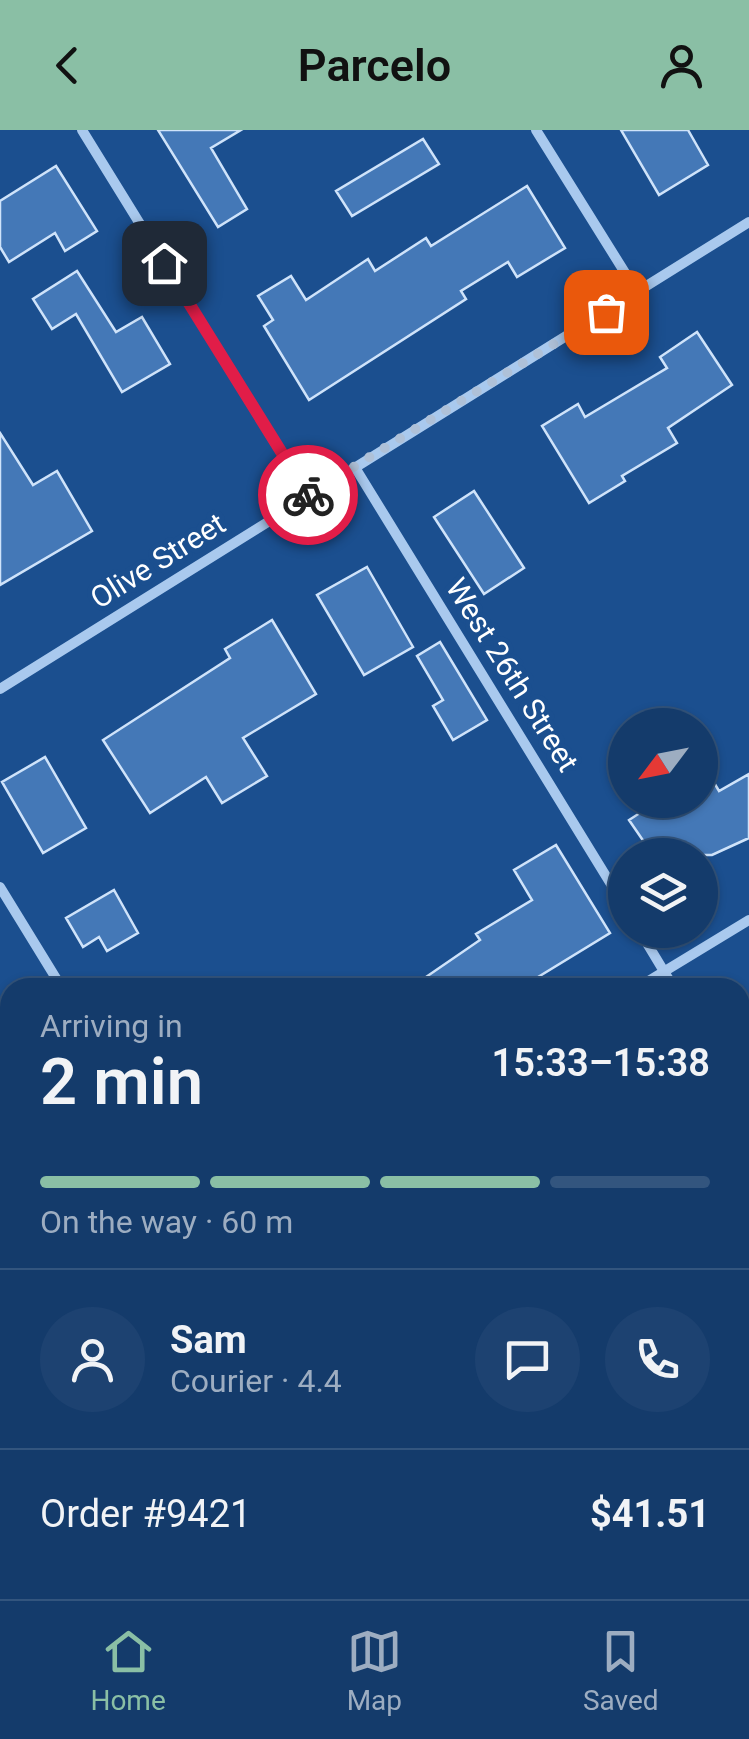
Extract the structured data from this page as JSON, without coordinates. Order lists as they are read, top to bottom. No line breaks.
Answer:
{"streets":{"street":["Olive Street","West 26th Street"]},"crossings":[["Olive Street","West 26th Street"]],"north":"bottom left","page":{"header":"Parcelo","heading":["2 min","Arriving in","15:33–15:38"],"panel":["Sam","Courier · 4.4","Order #9421","$41.51"],"bar":"On the way · 60 m","tabs":["Home","Map","Saved"]}}
